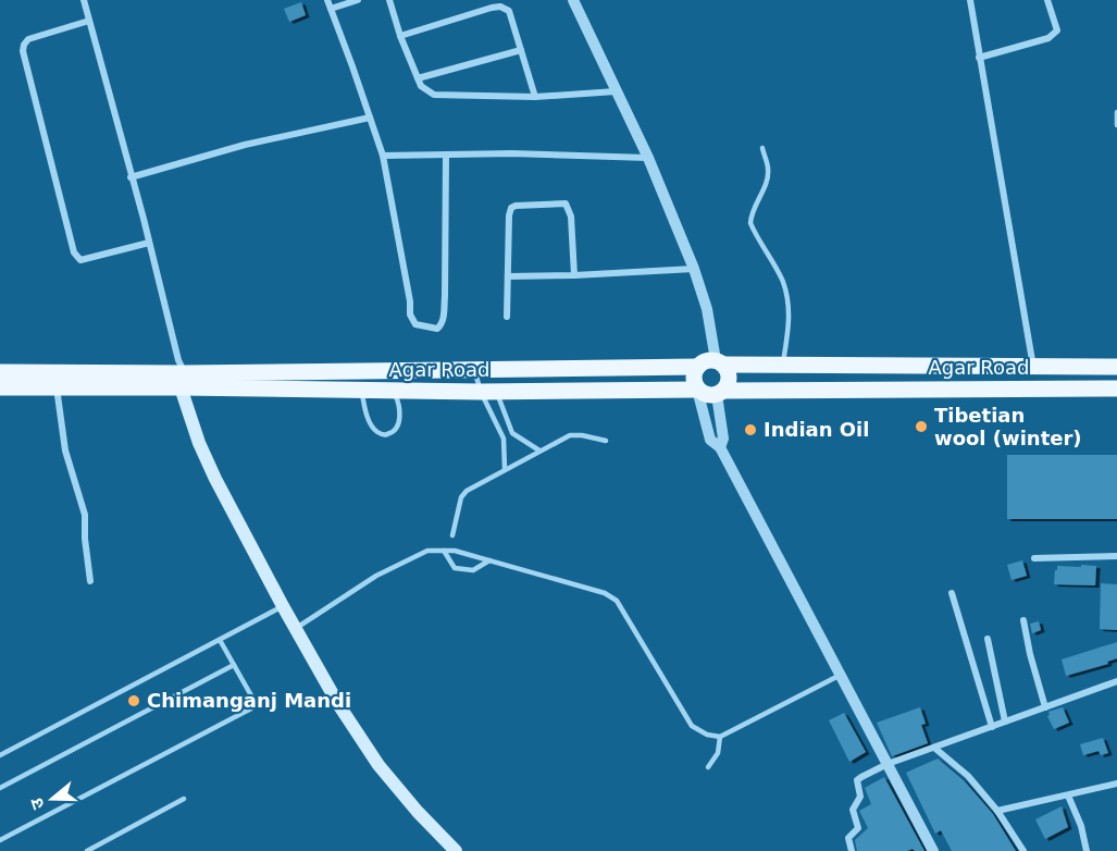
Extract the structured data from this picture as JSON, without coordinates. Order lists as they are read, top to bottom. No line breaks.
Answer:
{"streets":{"main road":["Agar Road"]},"places":["Tibetian wool (winter)","Indian Oil","Chimanganj Mandi"],"north":"left"}
